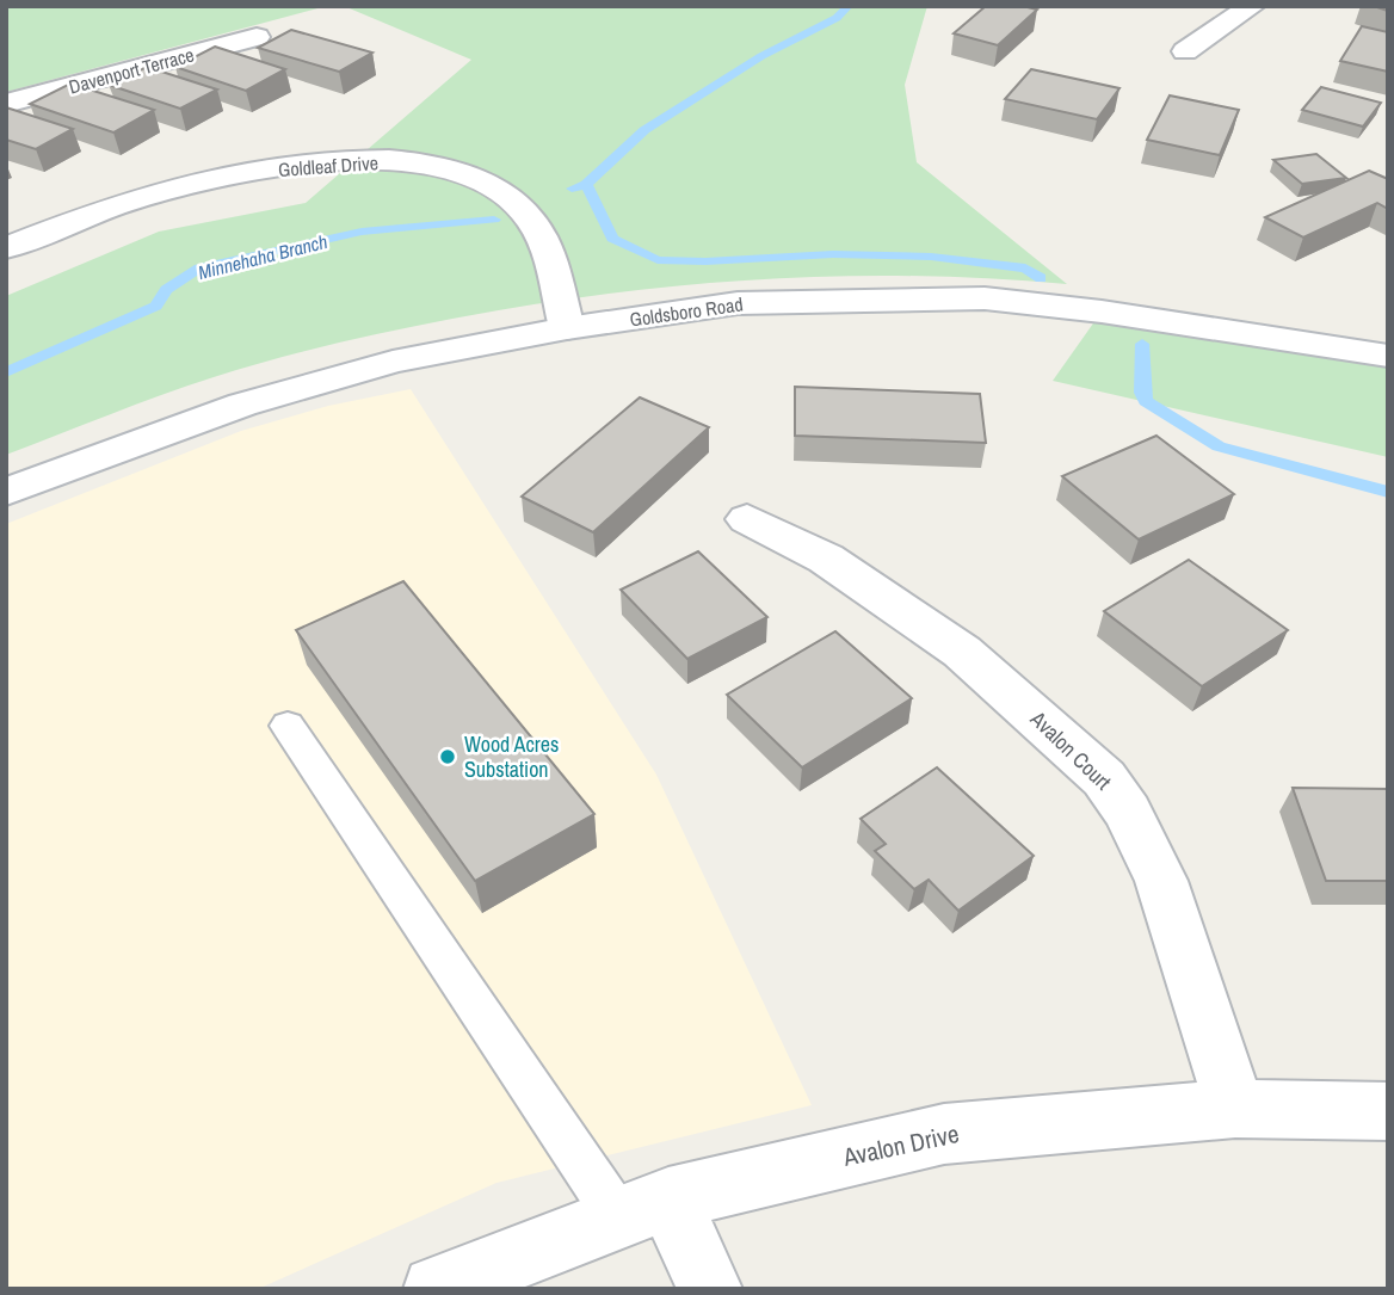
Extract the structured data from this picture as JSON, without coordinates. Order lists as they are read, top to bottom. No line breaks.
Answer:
{"streets":{"street":["Davenport Terrace","Goldleaf Drive","Goldsboro Road","Avalon Court","Avalon Drive"]},"crossings":[["Goldleaf Drive","Goldsboro Road"],["Avalon Court","Avalon Drive"]],"water":["Minnehaha Branch"],"places":["Wood Acres Substation"]}
